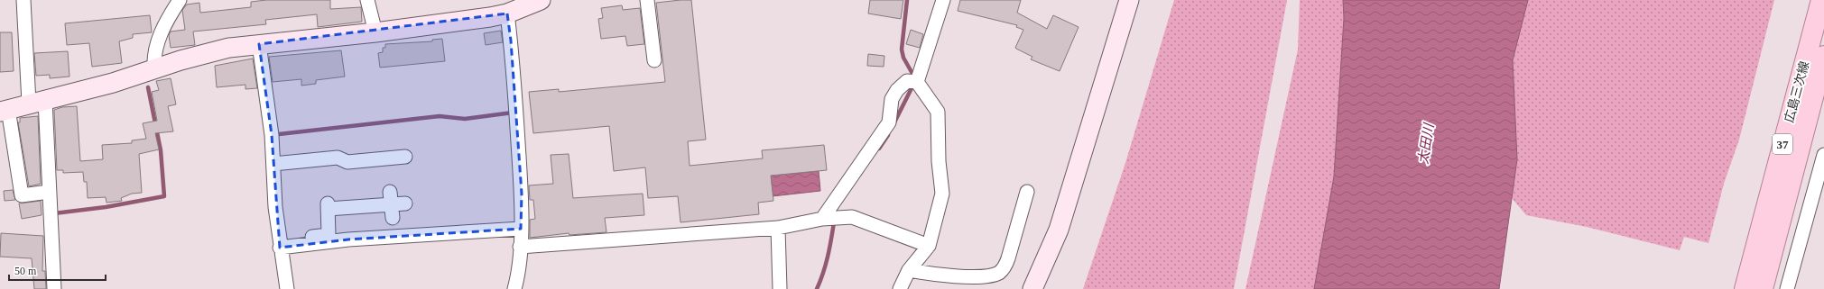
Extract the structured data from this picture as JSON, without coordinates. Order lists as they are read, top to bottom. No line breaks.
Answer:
{"streets":{"main road":["広島三次線","37"]},"water":["太田川"],"scale_bar":"50 m"}
